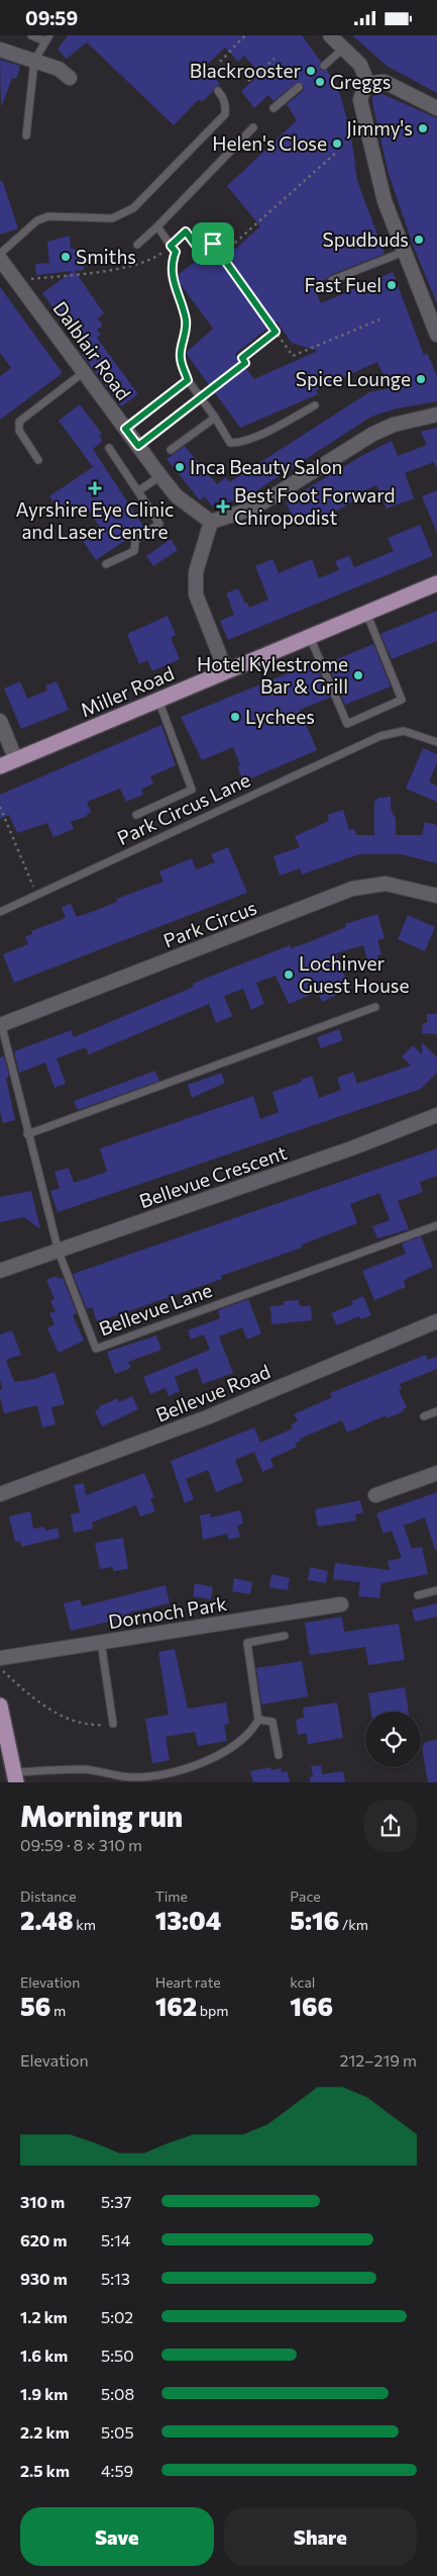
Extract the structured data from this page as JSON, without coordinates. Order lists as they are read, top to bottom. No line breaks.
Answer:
{"streets":{"main road":["Miller Road"],"street":["Dalblair Road","Park Circus","Bellevue Crescent","Bellevue Road","Dornoch Park"],"lane":["Park Circus Lane","Bellevue Lane"]},"crossings":[["Park Circus","Bellevue Lane"],["Bellevue Crescent","Bellevue Lane"]],"places":{"other":["Blackrooster","Greggs","Jimmy's","Helen's Close","Spudbuds","Smiths","Fast Fuel","Spice Lounge","Inca Beauty Salon","Hotel Kylestrome Bar & Grill","Lychees","Lochinver Guest House"],"health":["Ayrshire Eye Clinic and Laser Centre","Best Foot Forward Chiropodist"]},"page":{"status":"09:59","heading":["Morning run","09:59 · 8 × 310 m"],"stats":[["Distance","2.48 km"],["Time","13:04"],["Pace","5:16 /km"],["Elevation","56 m"],["Heart rate","162 bpm"],["kcal","166"]],"chart":["Elevation","212–219 m"],"list":[{"name":"310 m","note":"5:37"},{"name":"620 m","note":"5:14"},{"name":"930 m","note":"5:13"},{"name":"1.2 km","note":"5:02"},{"name":"1.6 km","note":"5:50"},{"name":"1.9 km","note":"5:08"},{"name":"2.2 km","note":"5:05"},{"name":"2.5 km","note":"4:59"}],"buttons":["Save","Share"]}}
